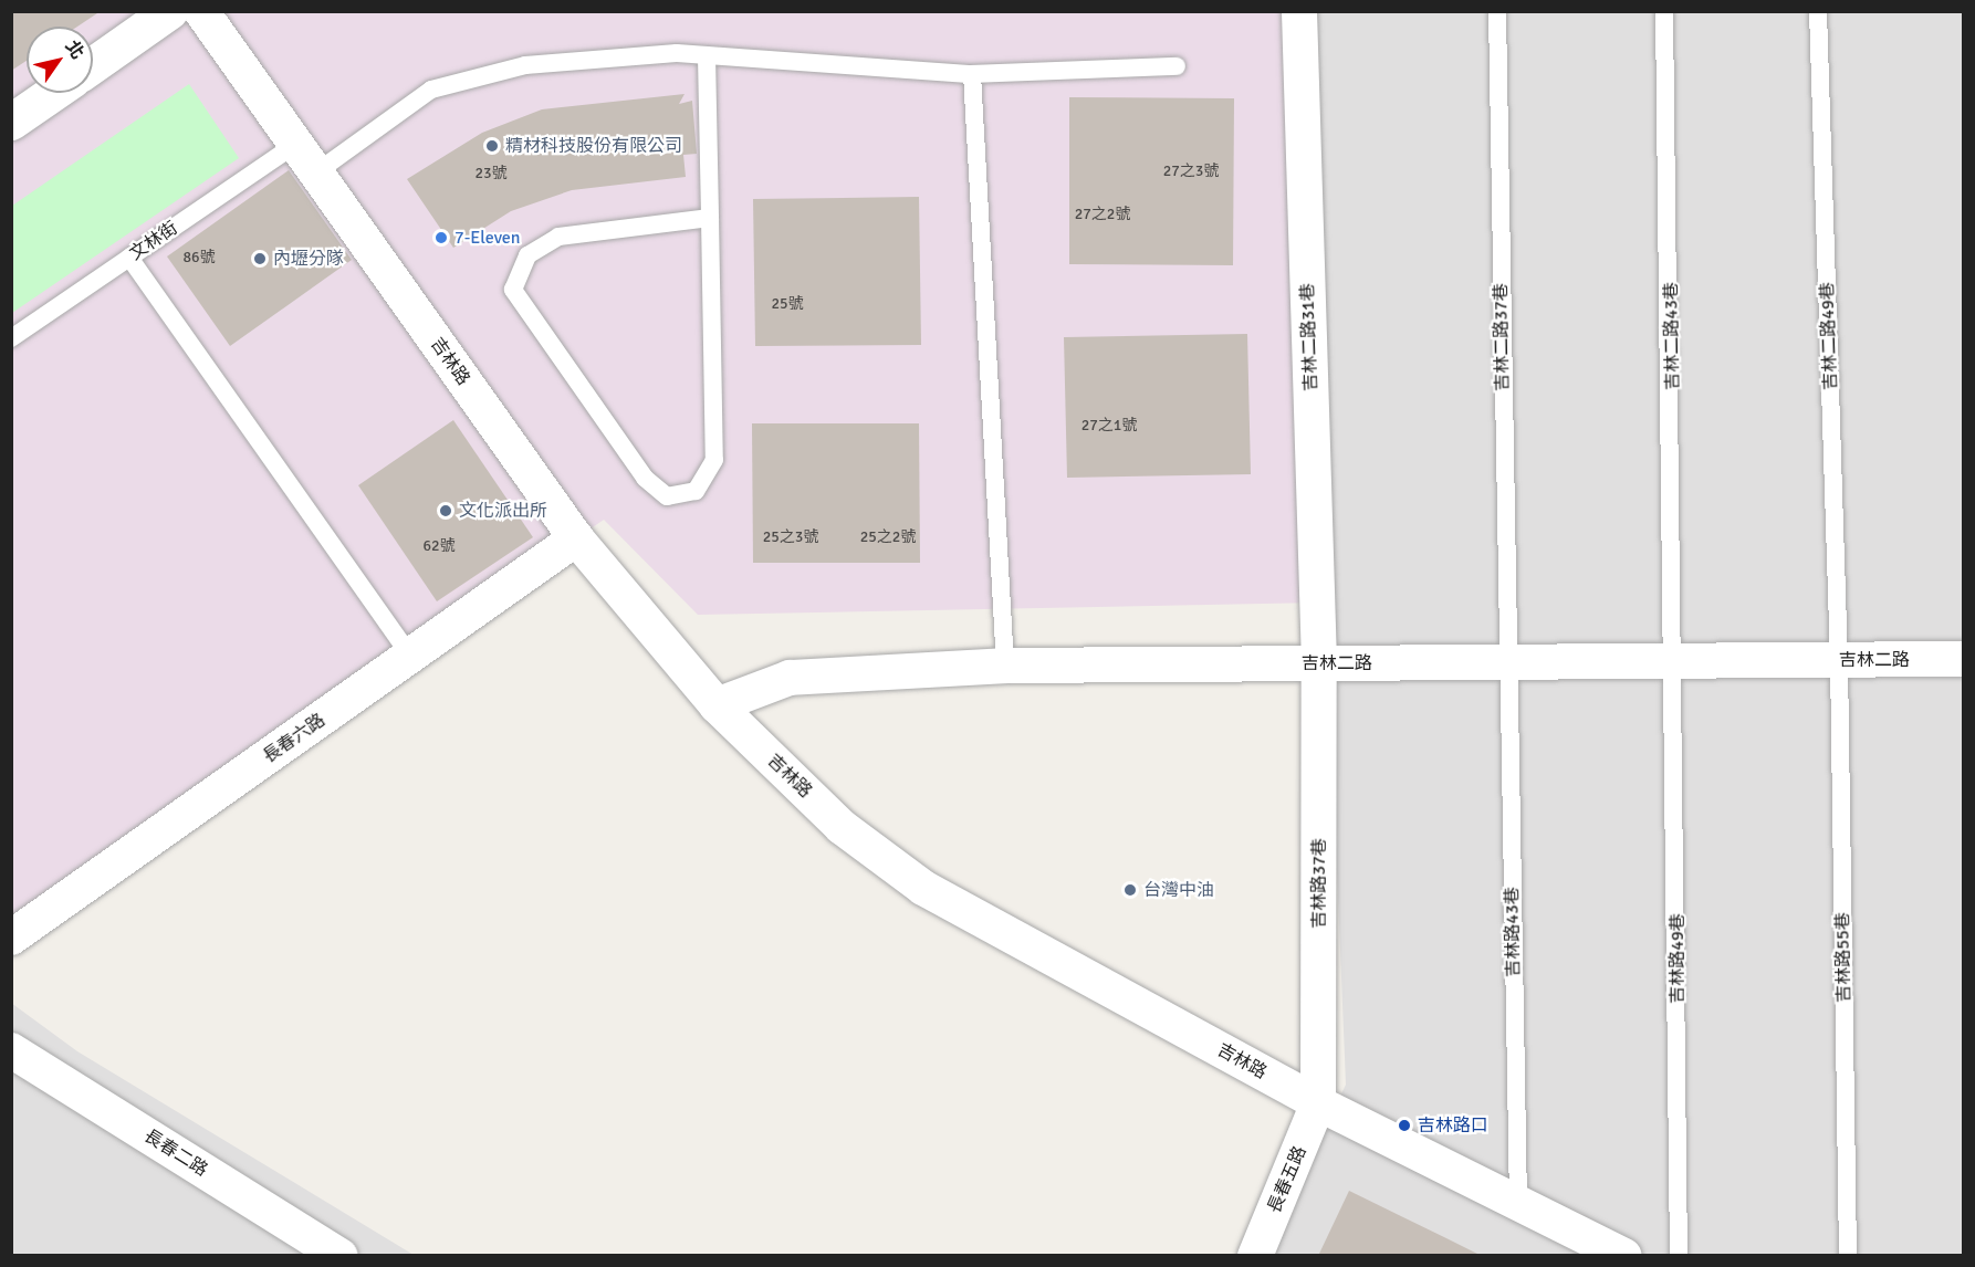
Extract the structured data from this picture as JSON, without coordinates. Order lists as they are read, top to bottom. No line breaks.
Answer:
{"streets":{"street":["吉林二路31巷","吉林路","吉林二路","長春六路","吉林路37巷","長春二路","長春五路"],"lane":["文林街","吉林二路43巷","吉林二路49巷","吉林二路37巷","吉林路43巷","吉林路55巷","吉林路49巷"]},"crossings":[["文林街","吉林路"],["吉林二路43巷","吉林二路"],["吉林二路43巷","吉林路49巷"],["吉林二路49巷","吉林二路"],["吉林二路49巷","吉林路55巷"],["吉林二路31巷","吉林二路"],["吉林二路31巷","吉林路37巷"],["吉林二路37巷","吉林二路"],["吉林二路37巷","吉林路43巷"],["吉林路","吉林二路"],["吉林路","長春六路"],["吉林路","吉林路37巷"],["吉林路","吉林路43巷"],["吉林路","長春五路"],["吉林二路","吉林路37巷"],["吉林二路","吉林路43巷"],["吉林二路","吉林路55巷"],["吉林二路","吉林路49巷"],["吉林路37巷","長春五路"]],"places":["精材科技股份有限公司","7-Eleven","內壢分隊","文化派出所","台灣中油","吉林路口"],"house_numbers":["27之3號","23號","27之2號","86號","25號","27之1號","25之3號","25之2號","62號"],"north":"top right"}
